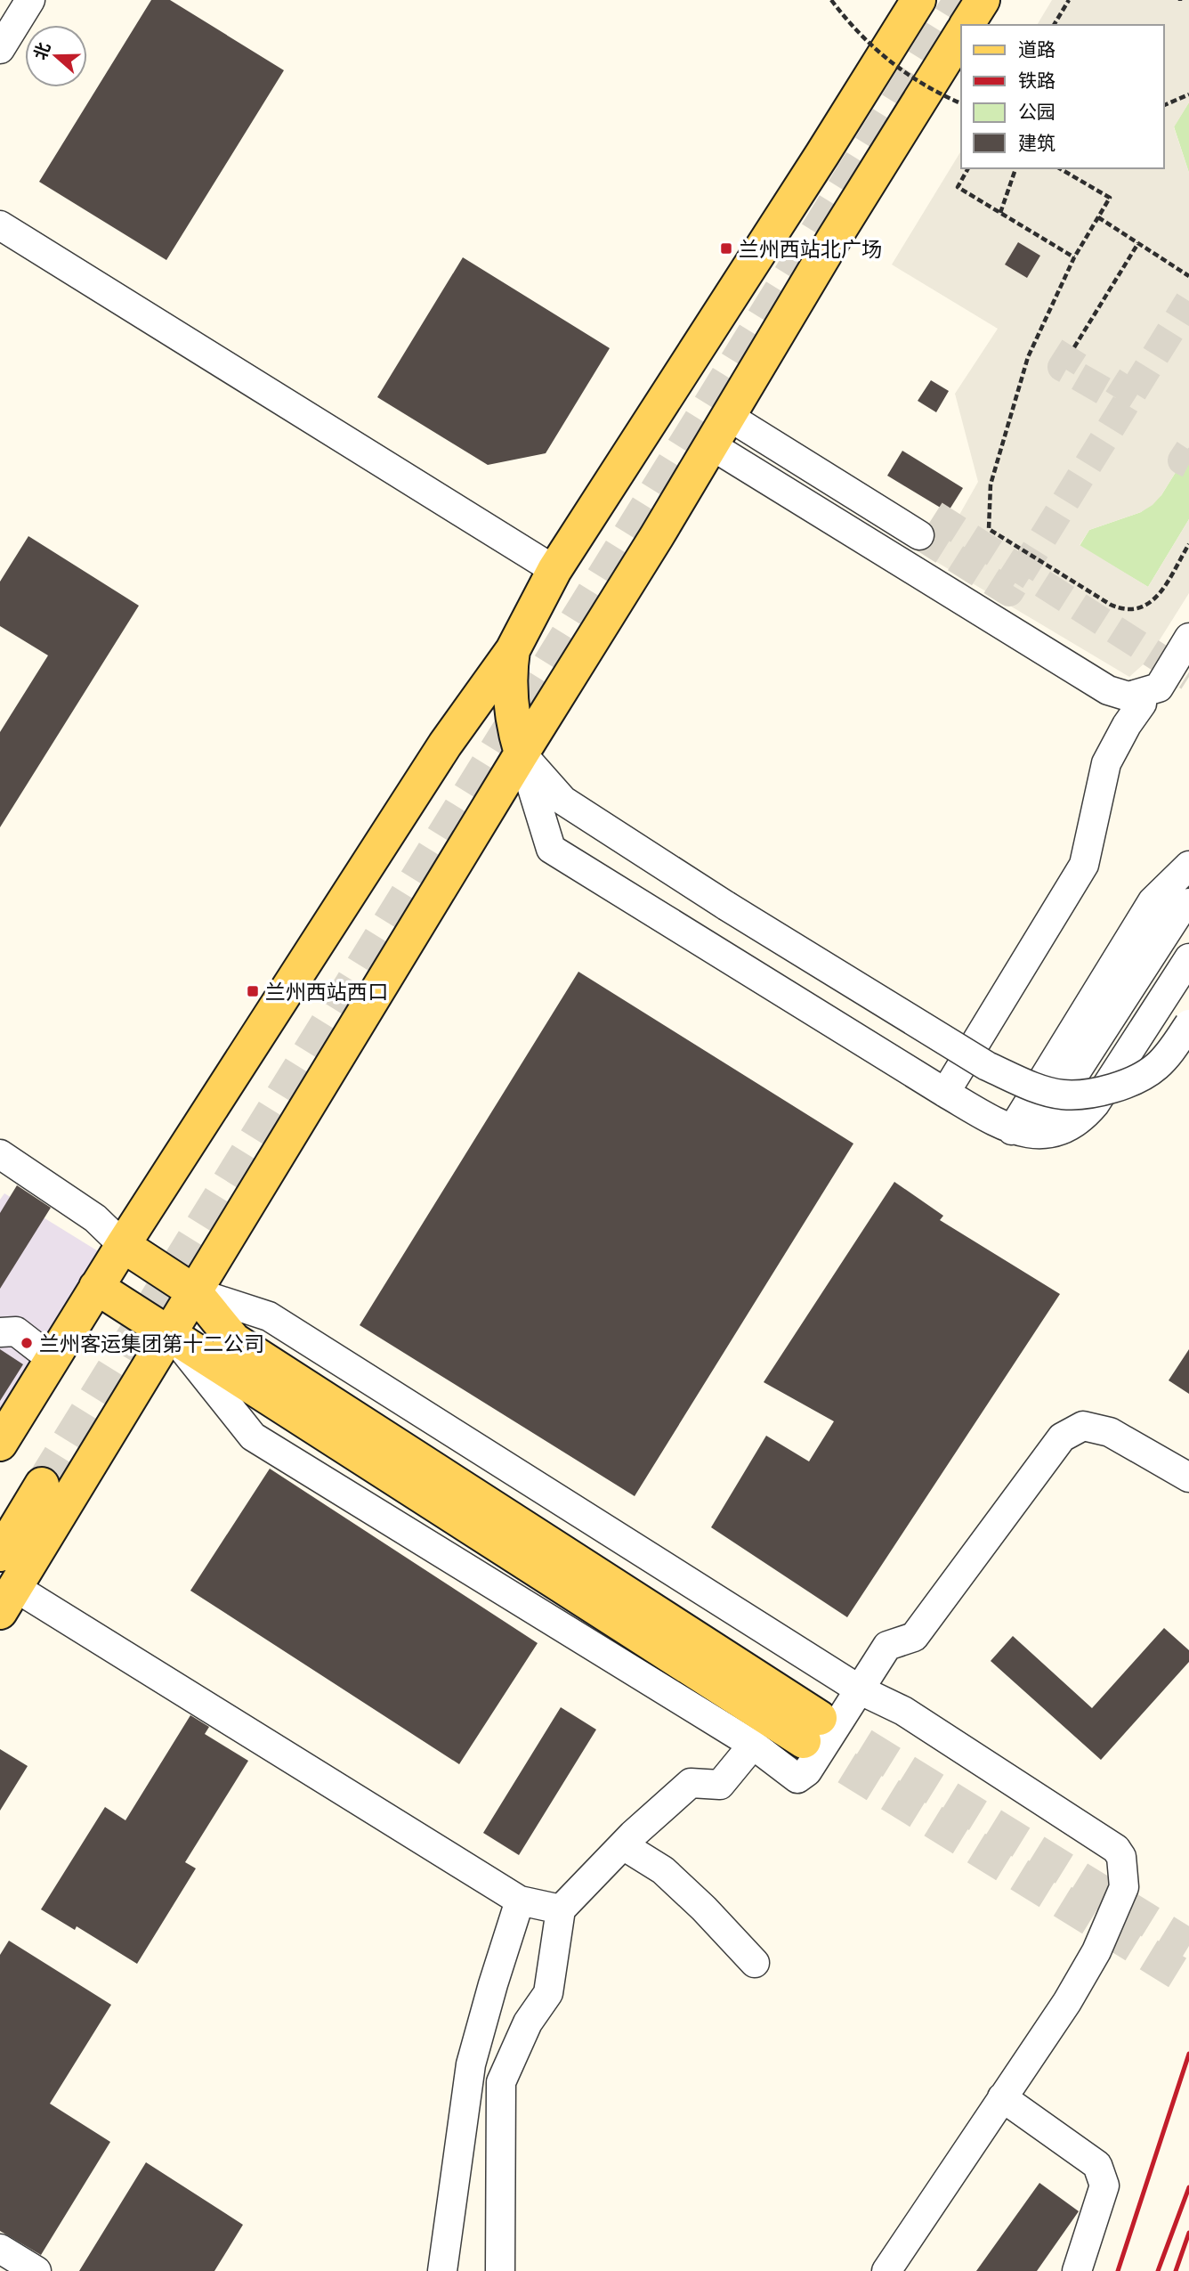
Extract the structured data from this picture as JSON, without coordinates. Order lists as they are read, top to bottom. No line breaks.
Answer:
{"places":{"transit":["兰州西站北广场","兰州西站西口"],"other":["兰州客运集团第十二公司"]},"legend":["道路","铁路","公园","建筑"],"north":"left"}
